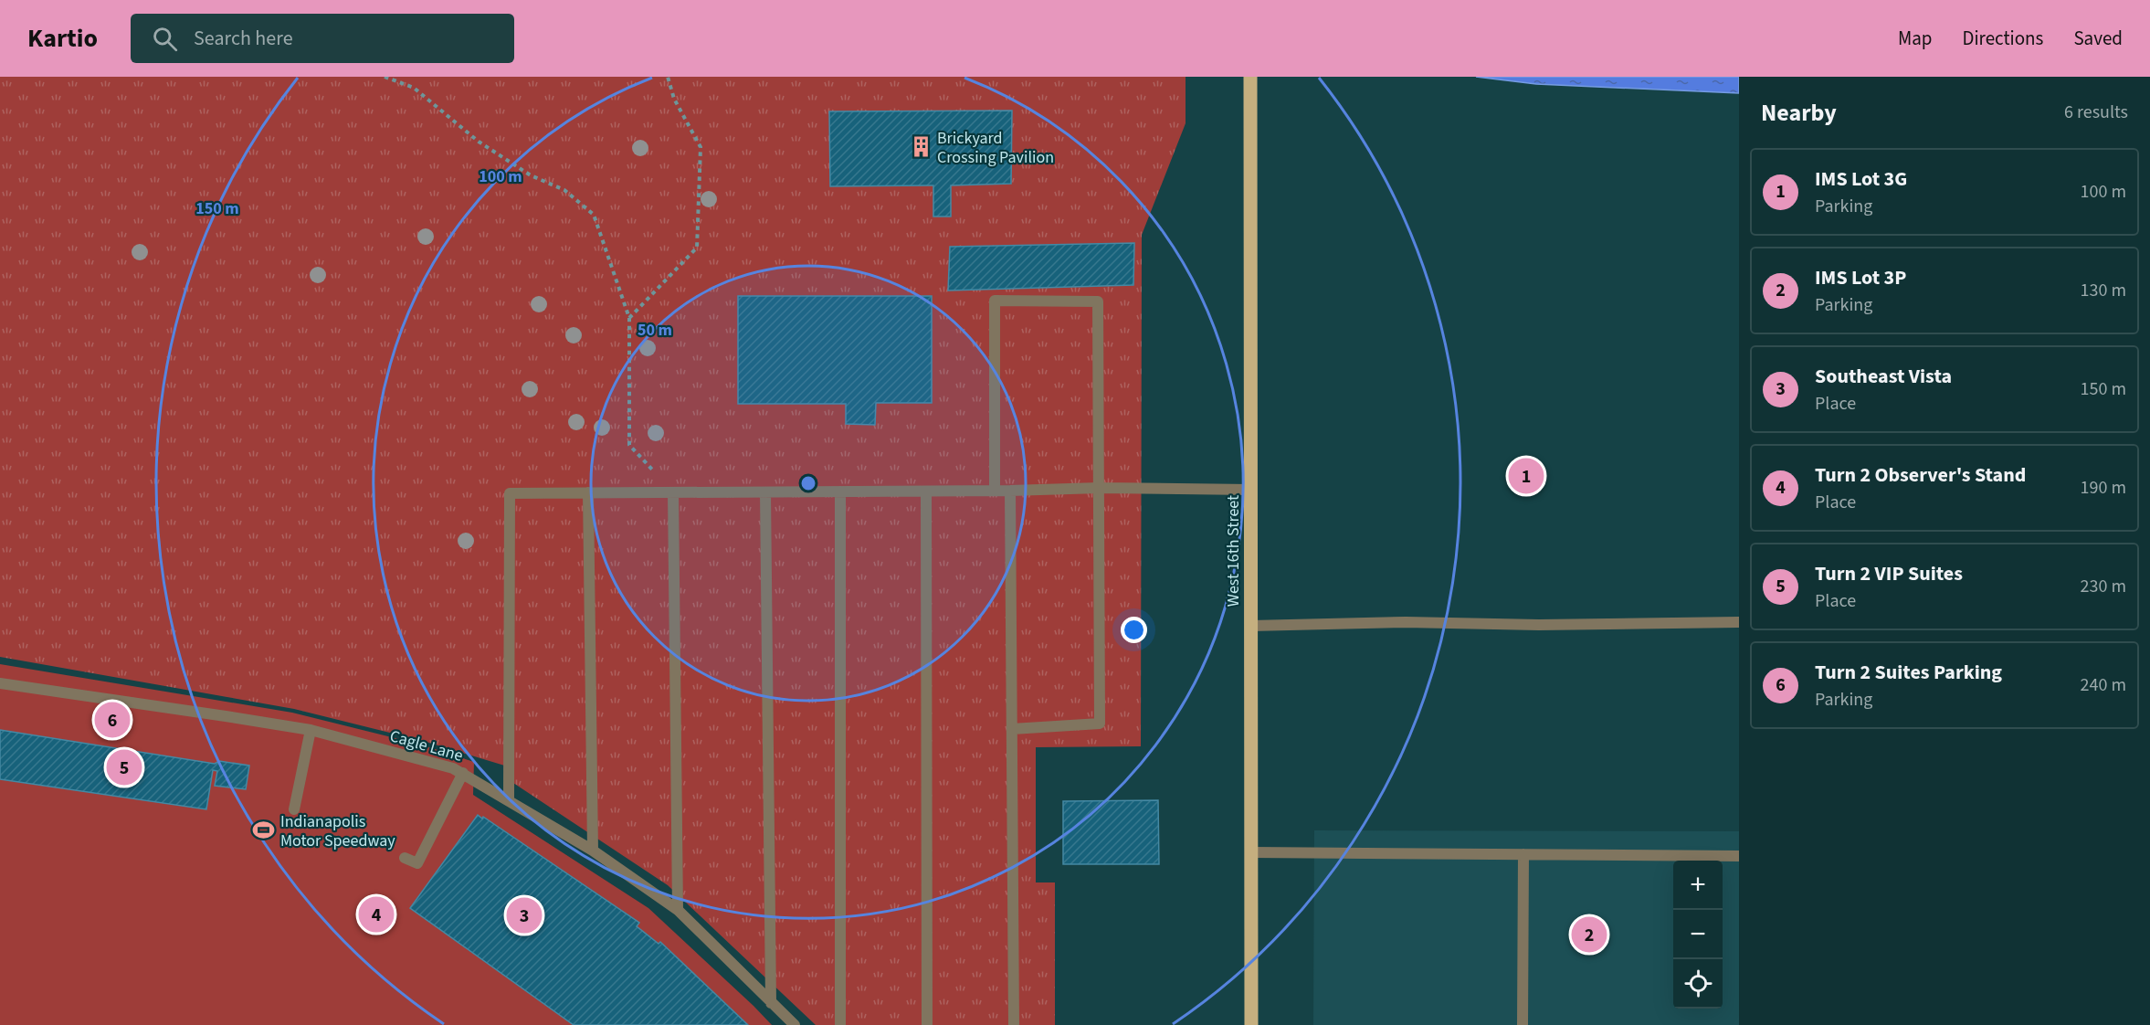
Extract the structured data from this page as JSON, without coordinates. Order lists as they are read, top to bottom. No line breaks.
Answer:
{"streets":{"main road":["West 16th Street"],"lane":["Cagle Lane"]},"places":{"building":["Brickyard Crossing Pavilion"],"sports":["Indianapolis Motor Speedway"]},"page":{"header":"Kartio","search":"Search here","nav":["Map","Directions","Saved"],"heading":["Nearby","6 results"],"list":[{"mark":"1","name":"IMS Lot 3G","note":"Parking","value":"100 m"},{"mark":"2","name":"IMS Lot 3P","note":"Parking","value":"130 m"},{"mark":"3","name":"Southeast Vista","note":"Place","value":"150 m"},{"mark":"4","name":"Turn 2 Observer's Stand","note":"Place","value":"190 m"},{"mark":"5","name":"Turn 2 VIP Suites","note":"Place","value":"230 m"},{"mark":"6","name":"Turn 2 Suites Parking","note":"Parking","value":"240 m"}],"pins":["1","6","5","4","3","2"],"map_buttons":["+","−"]},"rings":["100 m","150 m","50 m"]}
